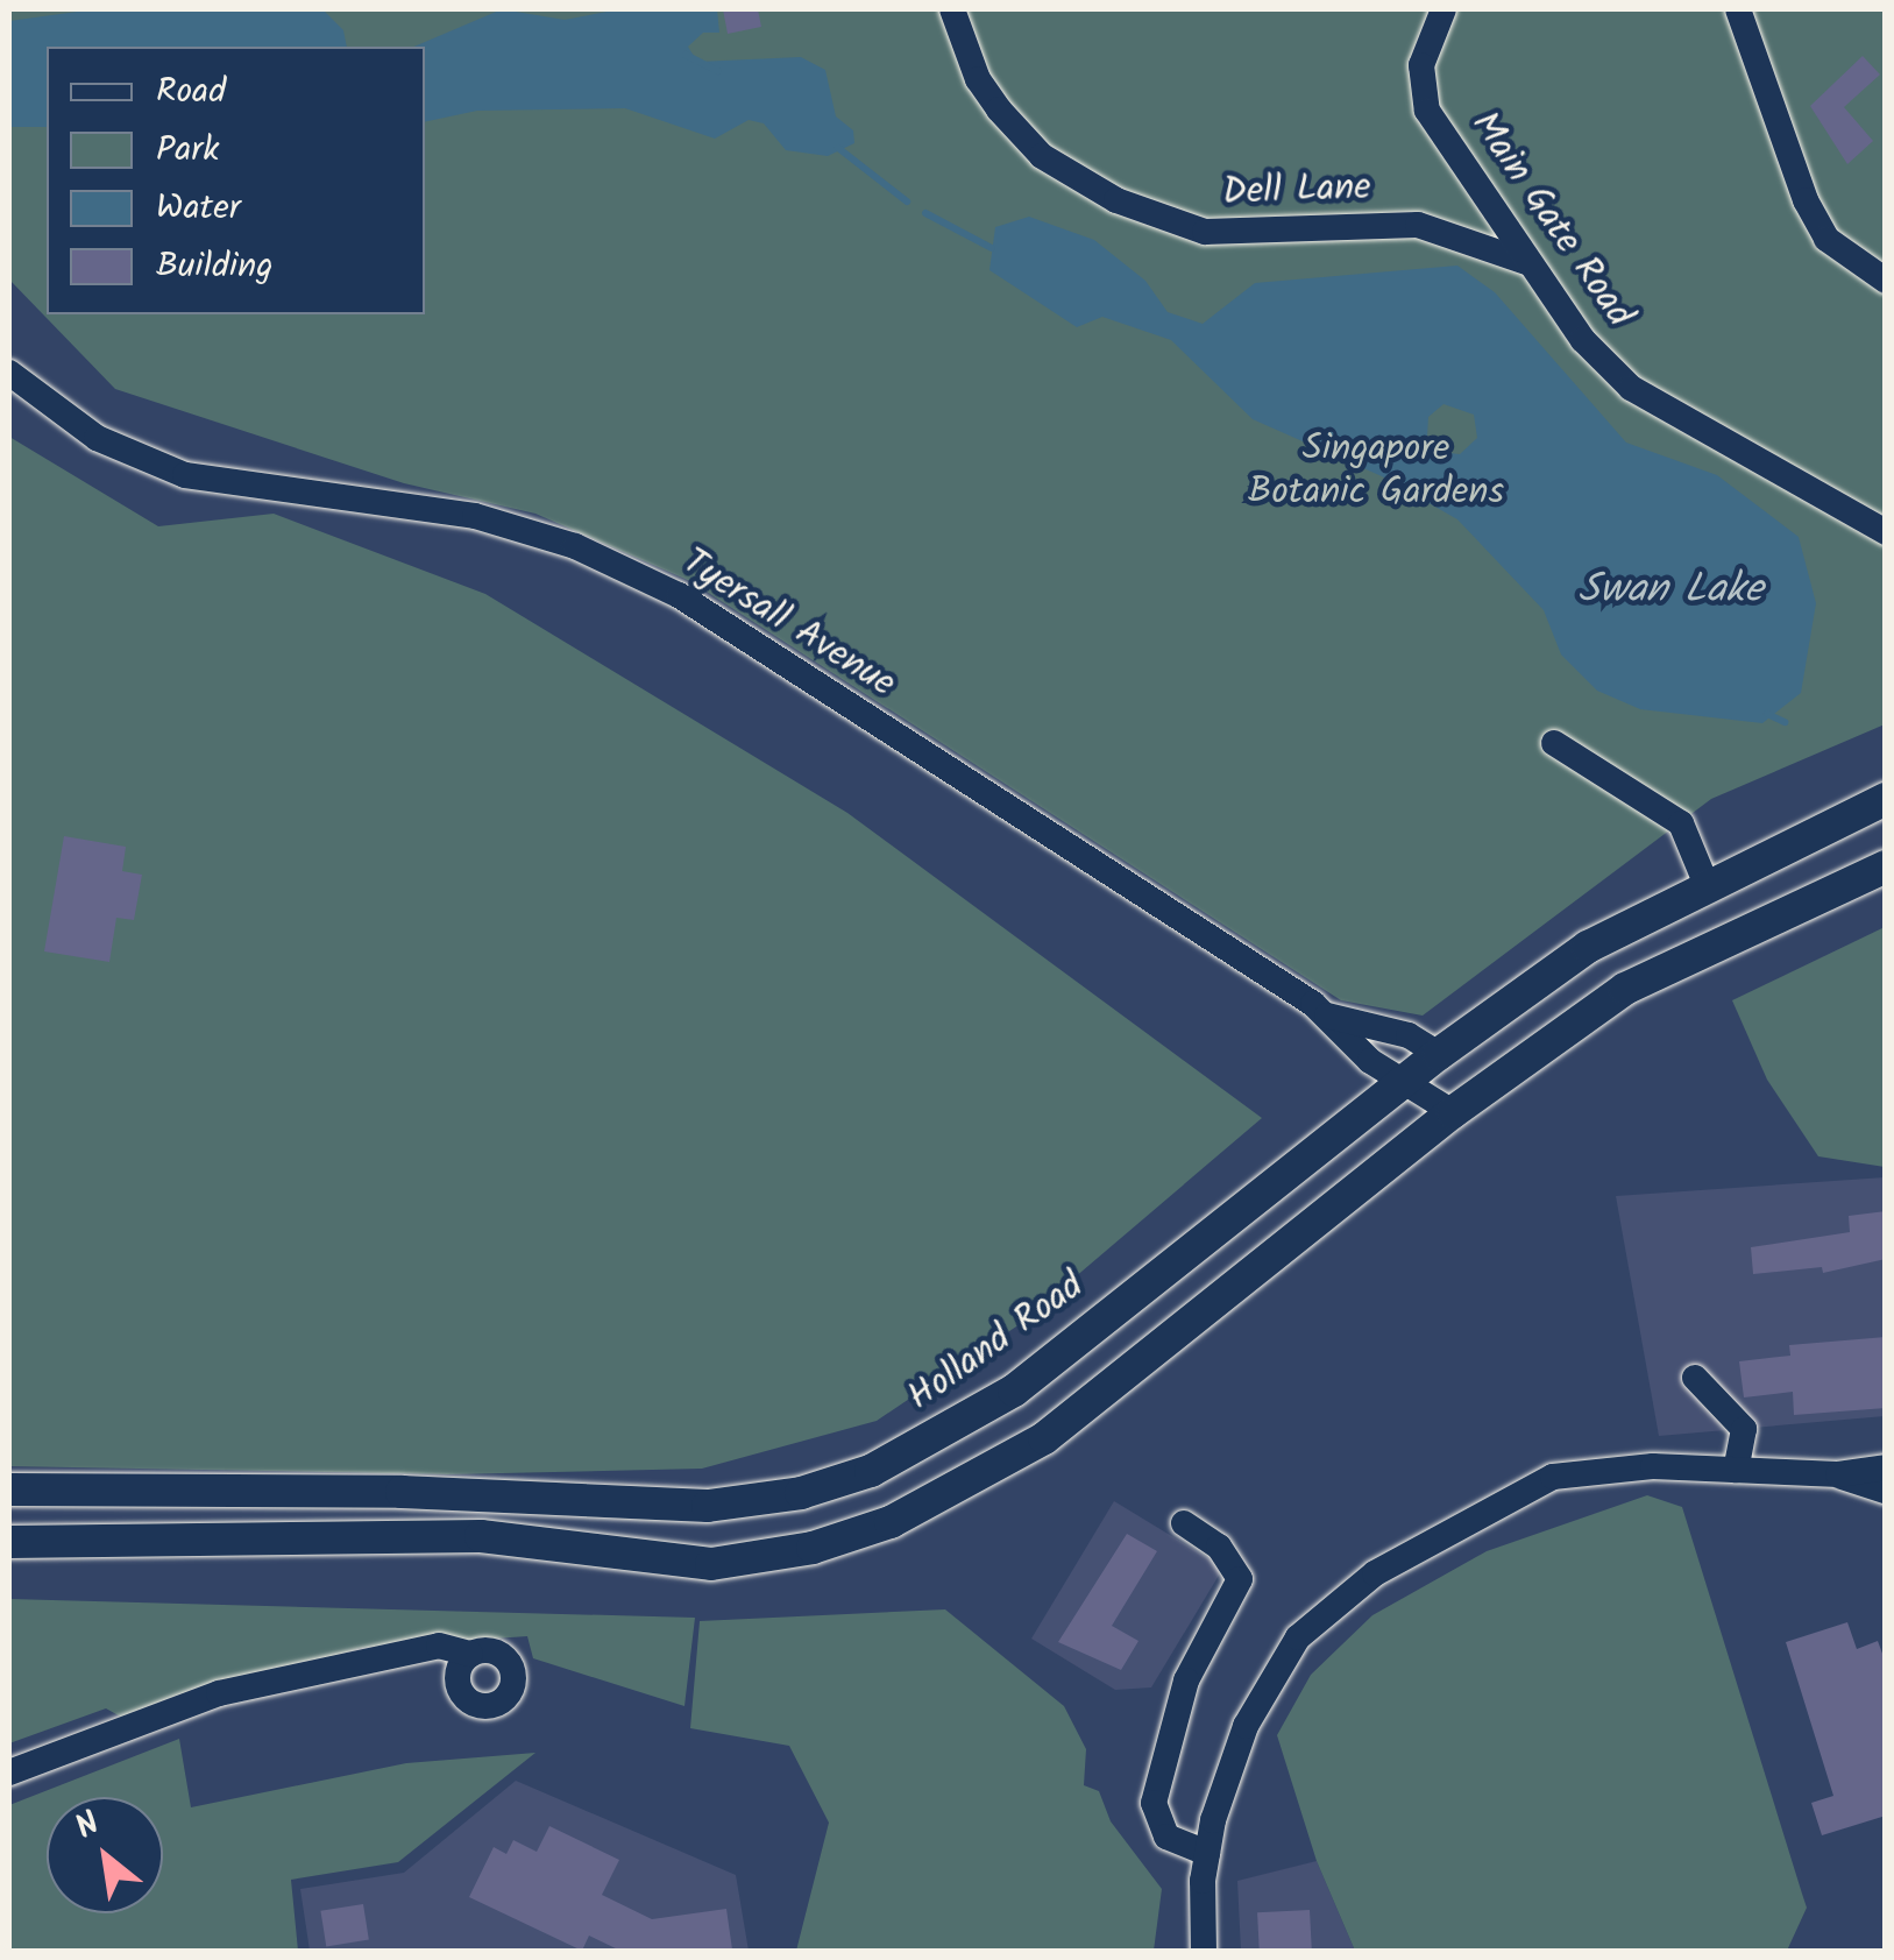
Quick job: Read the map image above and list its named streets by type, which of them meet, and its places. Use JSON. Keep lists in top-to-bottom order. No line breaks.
{"streets":{"main road":["Holland Road"],"street":["Dell Lane","Main Gate Road","Tyersall Avenue"]},"crossings":[["Dell Lane","Main Gate Road"],["Tyersall Avenue","Holland Road"]],"water":["Swan Lake"],"parks":["Singapore Botanic Gardens"],"legend":["Road","Park","Water","Building"],"north":"top left"}
